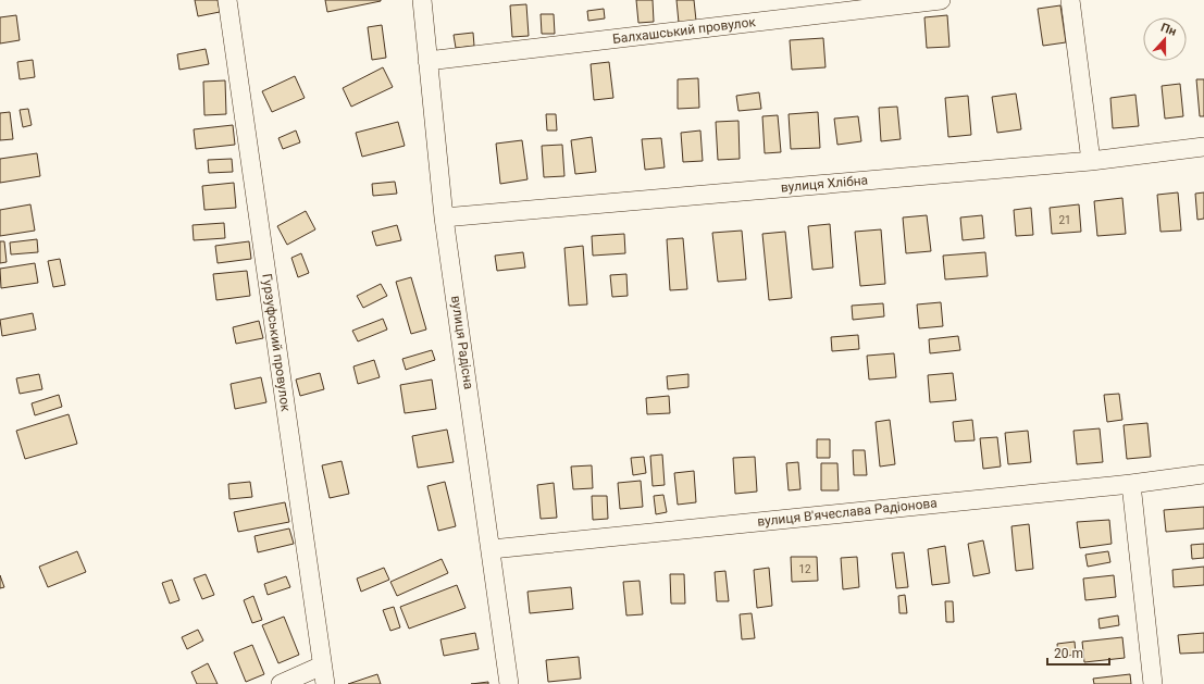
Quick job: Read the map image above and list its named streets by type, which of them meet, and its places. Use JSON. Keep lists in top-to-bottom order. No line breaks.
{"streets":{"street":["Балхашський провулок","вулиця Хлібна","Гурзуфський провулок","вулиця Радісна","вулиця В'ячеслава Радіонова"]},"crossings":[["Балхашський провулок","вулиця Радісна"],["вулиця Хлібна","вулиця Радісна"],["вулиця Радісна","вулиця В'ячеслава Радіонова"]],"house_numbers":["21","12"],"scale_bar":"20 m","north":"top"}
